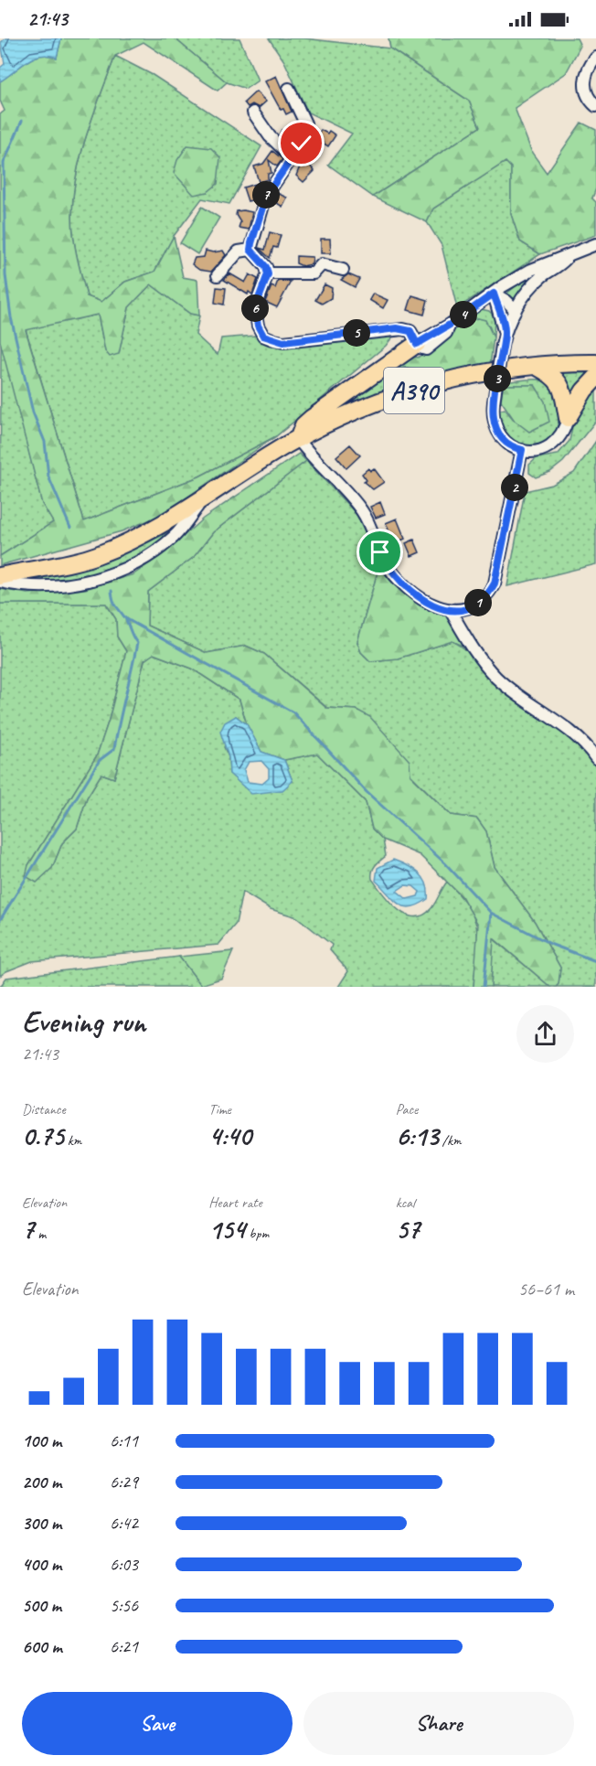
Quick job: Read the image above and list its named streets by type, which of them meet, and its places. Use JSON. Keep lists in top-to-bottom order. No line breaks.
{"streets":{"highway":["A390"]},"page":{"status":"21:43","pins":["7","6","4","5","3","2","1"],"heading":["Evening run","21:43"],"stats":[["Distance","0.75 km"],["Time","4:40"],["Pace","6:13 /km"],["Elevation","7 m"],["Heart rate","154 bpm"],["kcal","57"]],"chart":["Elevation","56–61 m"],"list":[{"name":"100 m","note":"6:11"},{"name":"200 m","note":"6:29"},{"name":"300 m","note":"6:42"},{"name":"400 m","note":"6:03"},{"name":"500 m","note":"5:56"},{"name":"600 m","note":"6:21"}],"buttons":["Save","Share"]}}
